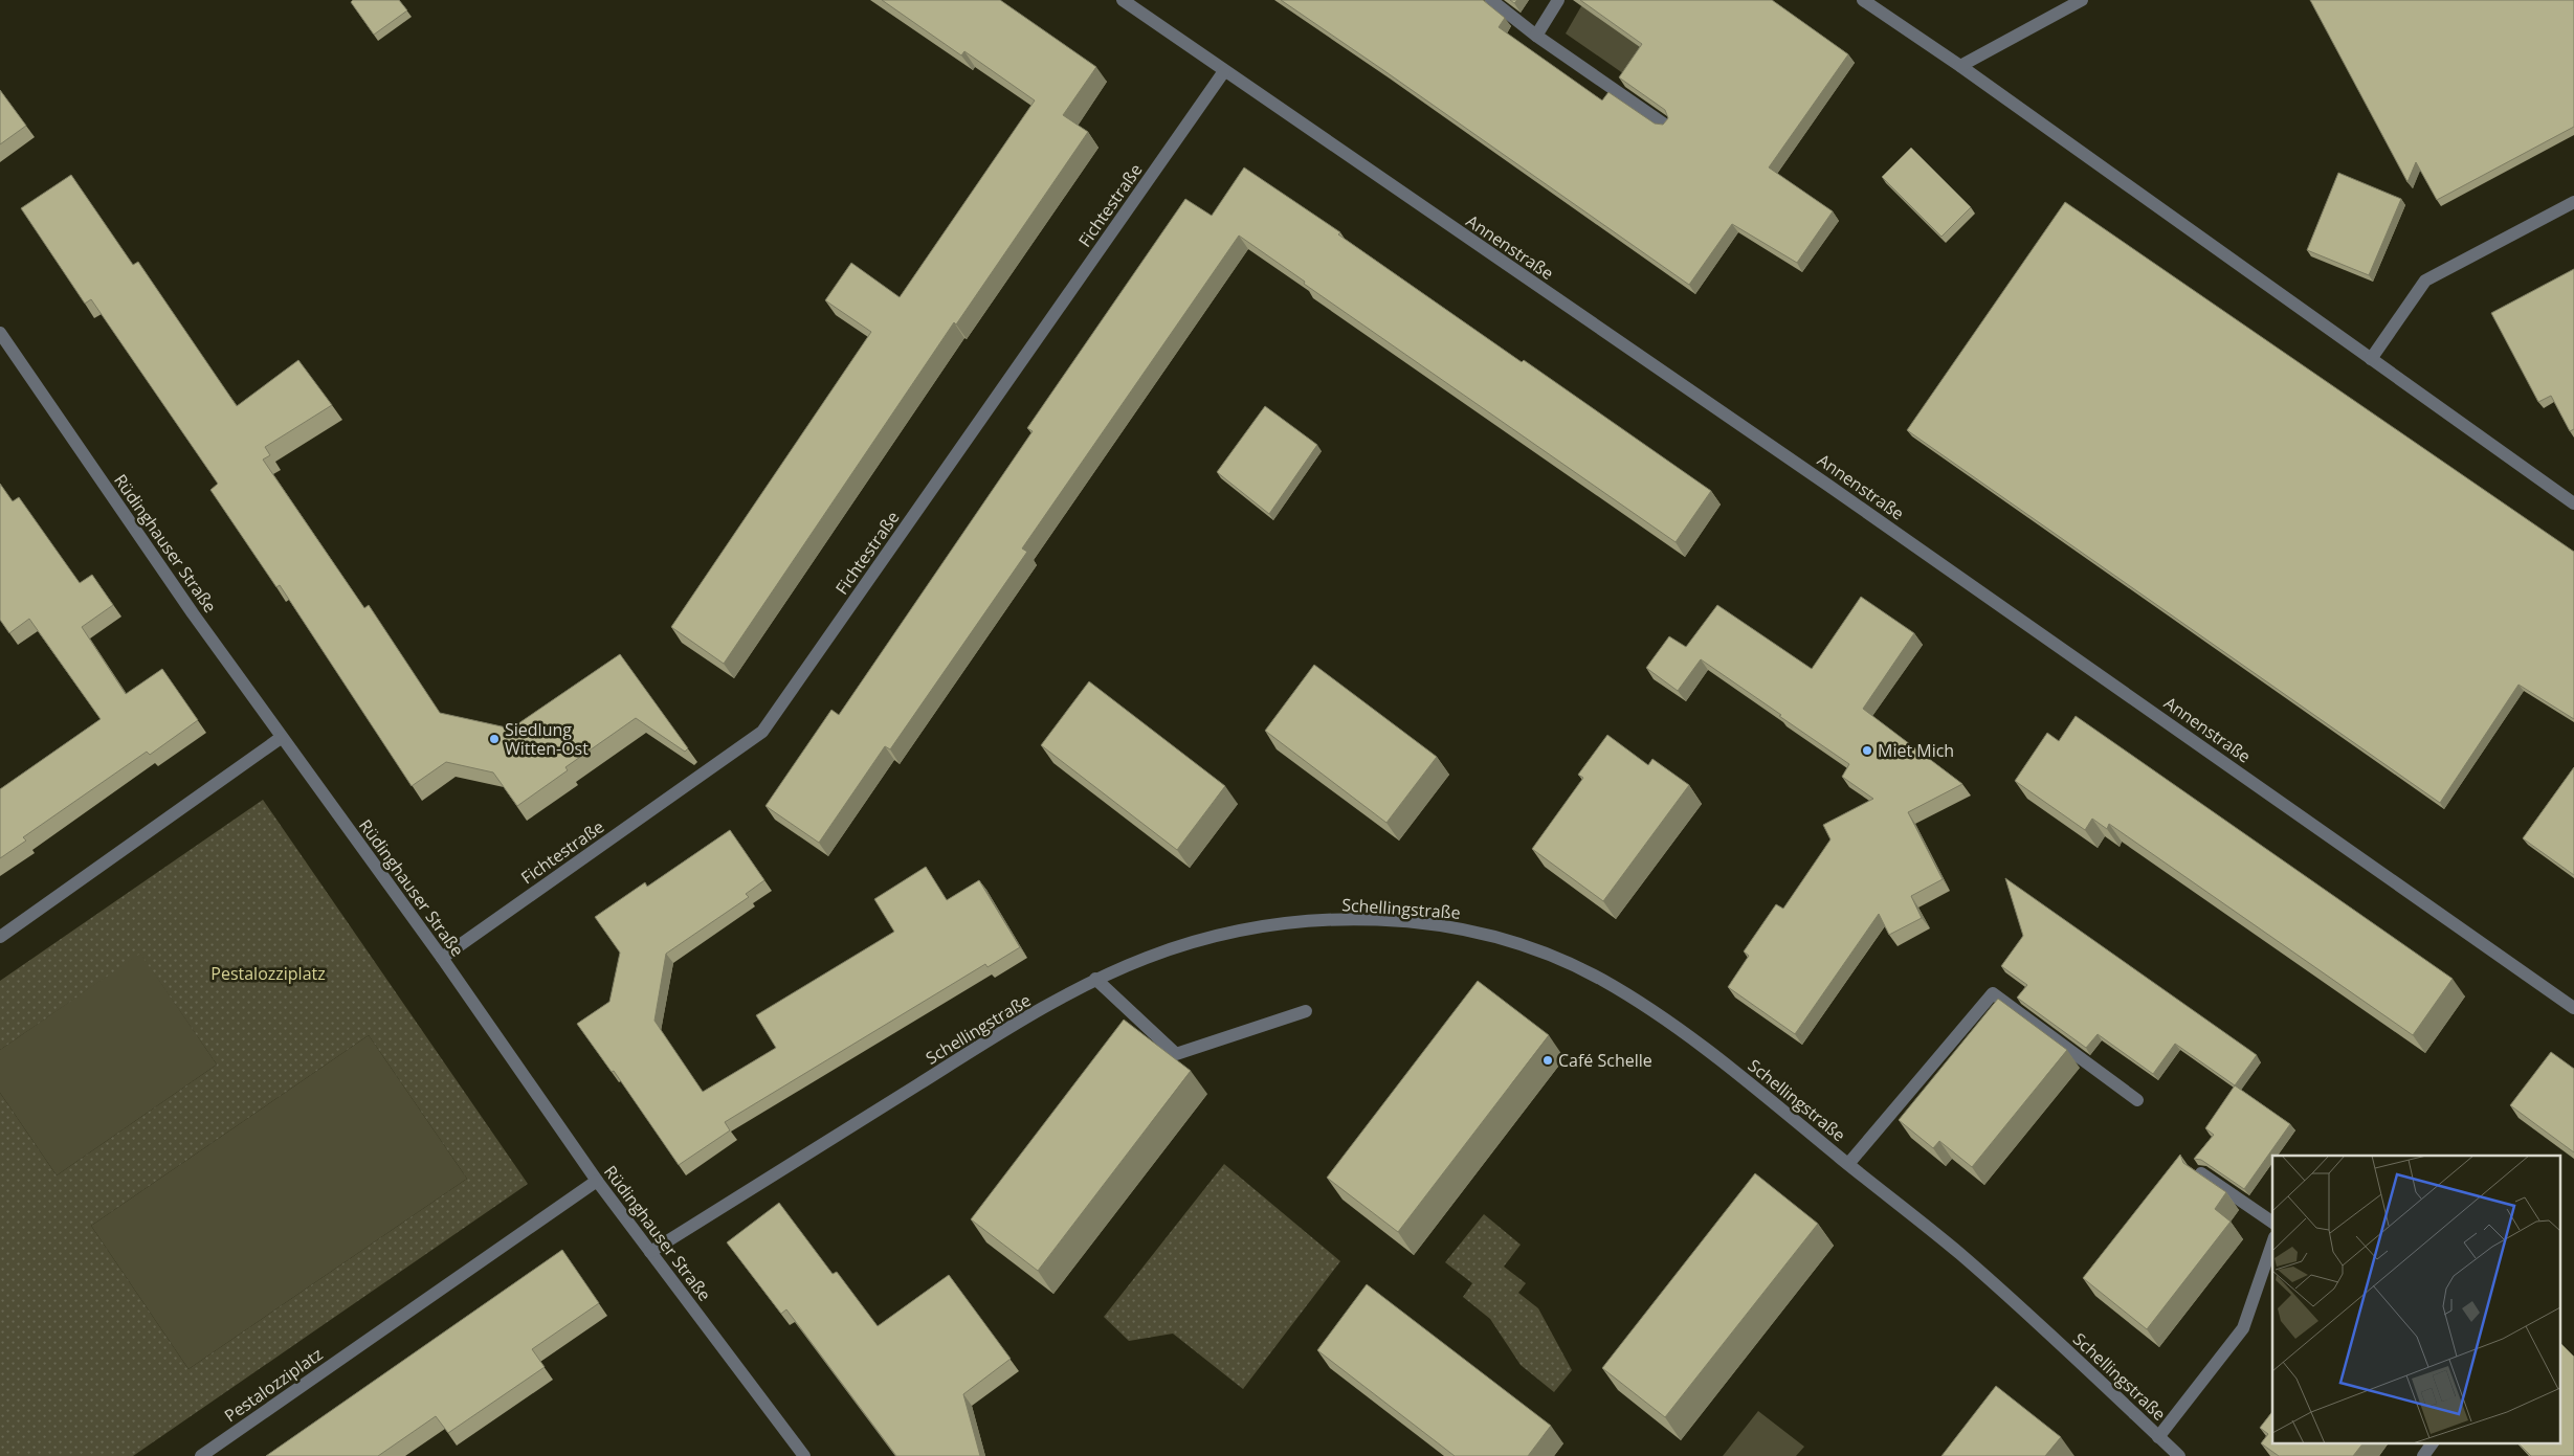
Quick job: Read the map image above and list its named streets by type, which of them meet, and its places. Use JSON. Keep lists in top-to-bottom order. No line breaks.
{"streets":{"street":["Fichtestraße","Annenstraße","Rüdinghauser Straße","Schellingstraße","Pestalozziplatz"]},"crossings":[["Fichtestraße","Annenstraße"],["Fichtestraße","Rüdinghauser Straße"],["Rüdinghauser Straße","Schellingstraße"],["Rüdinghauser Straße","Pestalozziplatz"]],"parks":["Pestalozziplatz"],"places":["Siedlung Witten-Ost","Miet Mich","Café Schelle"]}
